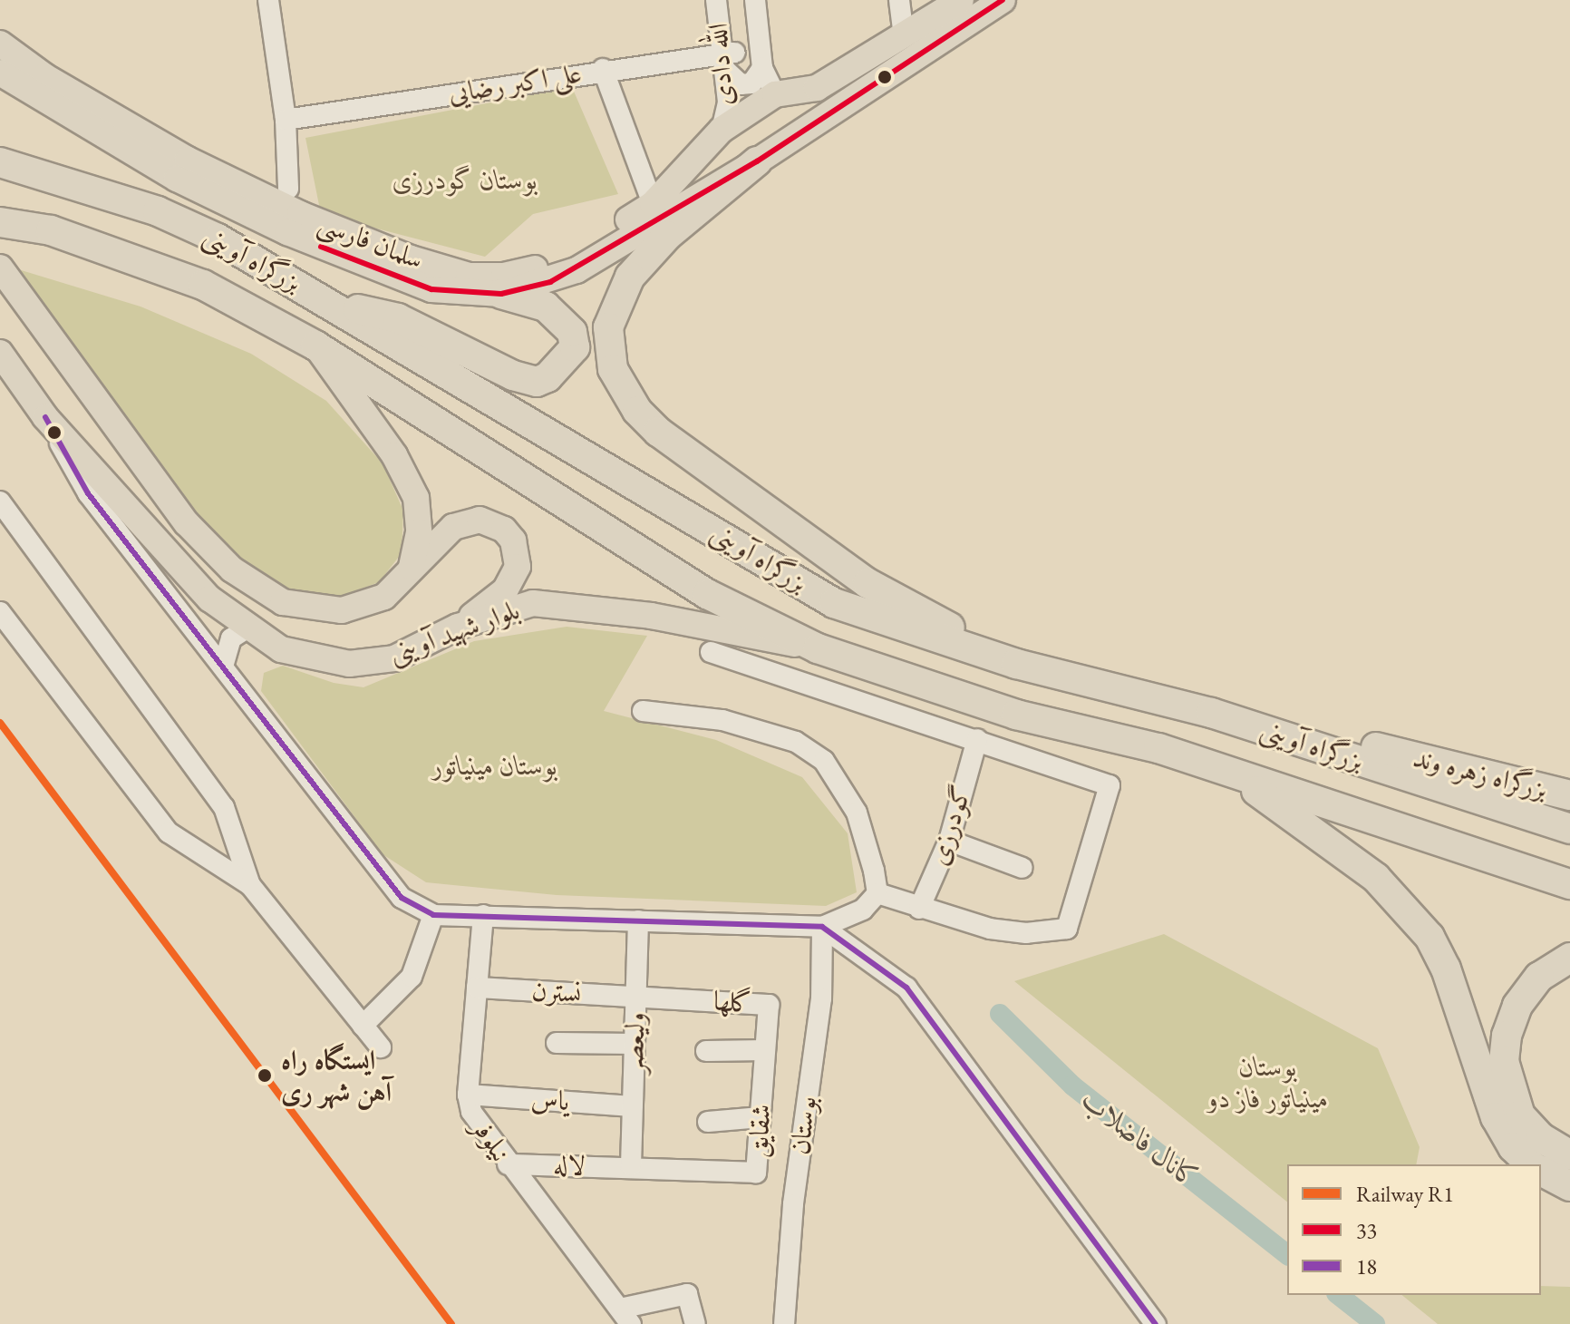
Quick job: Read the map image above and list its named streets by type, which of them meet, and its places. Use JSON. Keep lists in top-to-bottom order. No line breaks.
{"streets":{"highway":["بزرگراه آوینی","بزرگراه زهره وند"],"main road":["سلمان فارسی","بلوار شهید آوینی"],"street":["الله دادی","علی اکبر رضایی","گودرزی","نسترن","گلها","ولیعصر","یاس","بوستان","شقایق","نیلوفر","لاله"]},"crossings":[["الله دادی","سلمان فارسی"],["علی اکبر رضایی","سلمان فارسی"],["بزرگراه آوینی","بلوار شهید آوینی"],["بزرگراه آوینی","بزرگراه زهره وند"],["نسترن","گلها"],["نسترن","ولیعصر"],["نسترن","نیلوفر"],["گلها","ولیعصر"],["گلها","شقایق"],["ولیعصر","یاس"],["ولیعصر","شقایق"],["ولیعصر","لاله"],["یاس","نیلوفر"],["شقایق","لاله"],["نیلوفر","لاله"]],"water":["کانال فاضلاب"],"parks":["بوستان گودرزی","بوستان مینیاتور","بوستان مینیاتور فاز دو"],"places":["ایستگاه راه آهن شهر ری"],"lines":["transit line 33","transit line 18","rail line R1"],"legend":["Railway R1","33","18"]}
